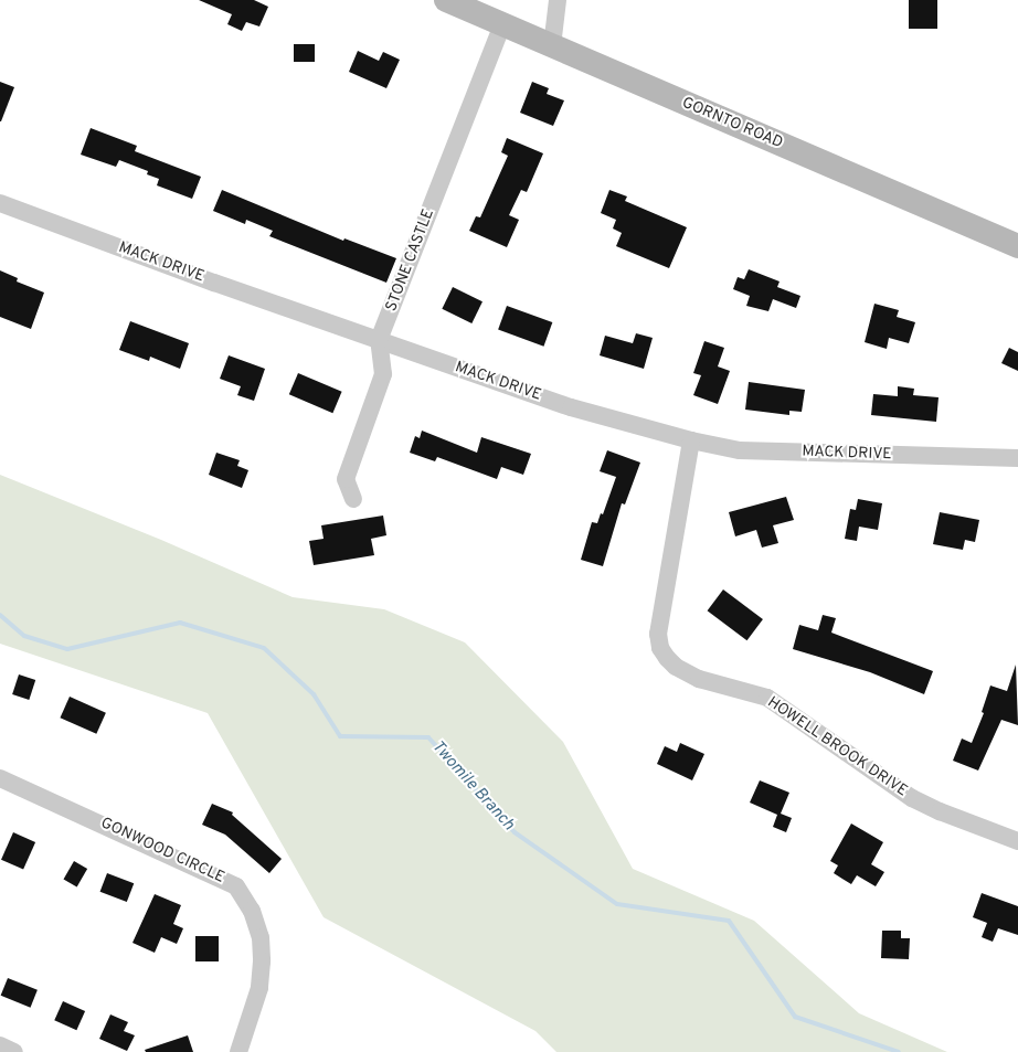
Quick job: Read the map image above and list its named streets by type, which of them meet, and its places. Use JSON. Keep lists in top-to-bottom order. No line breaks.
{"streets":{"main road":["GORNTO ROAD"],"street":["STONE CASTLE","MACK DRIVE","HOWELL BROOK DRIVE","GONWOOD CIRCLE"]},"crossings":[["GORNTO ROAD","STONE CASTLE"],["STONE CASTLE","MACK DRIVE"],["MACK DRIVE","HOWELL BROOK DRIVE"]],"water":["Twomile Branch"]}
